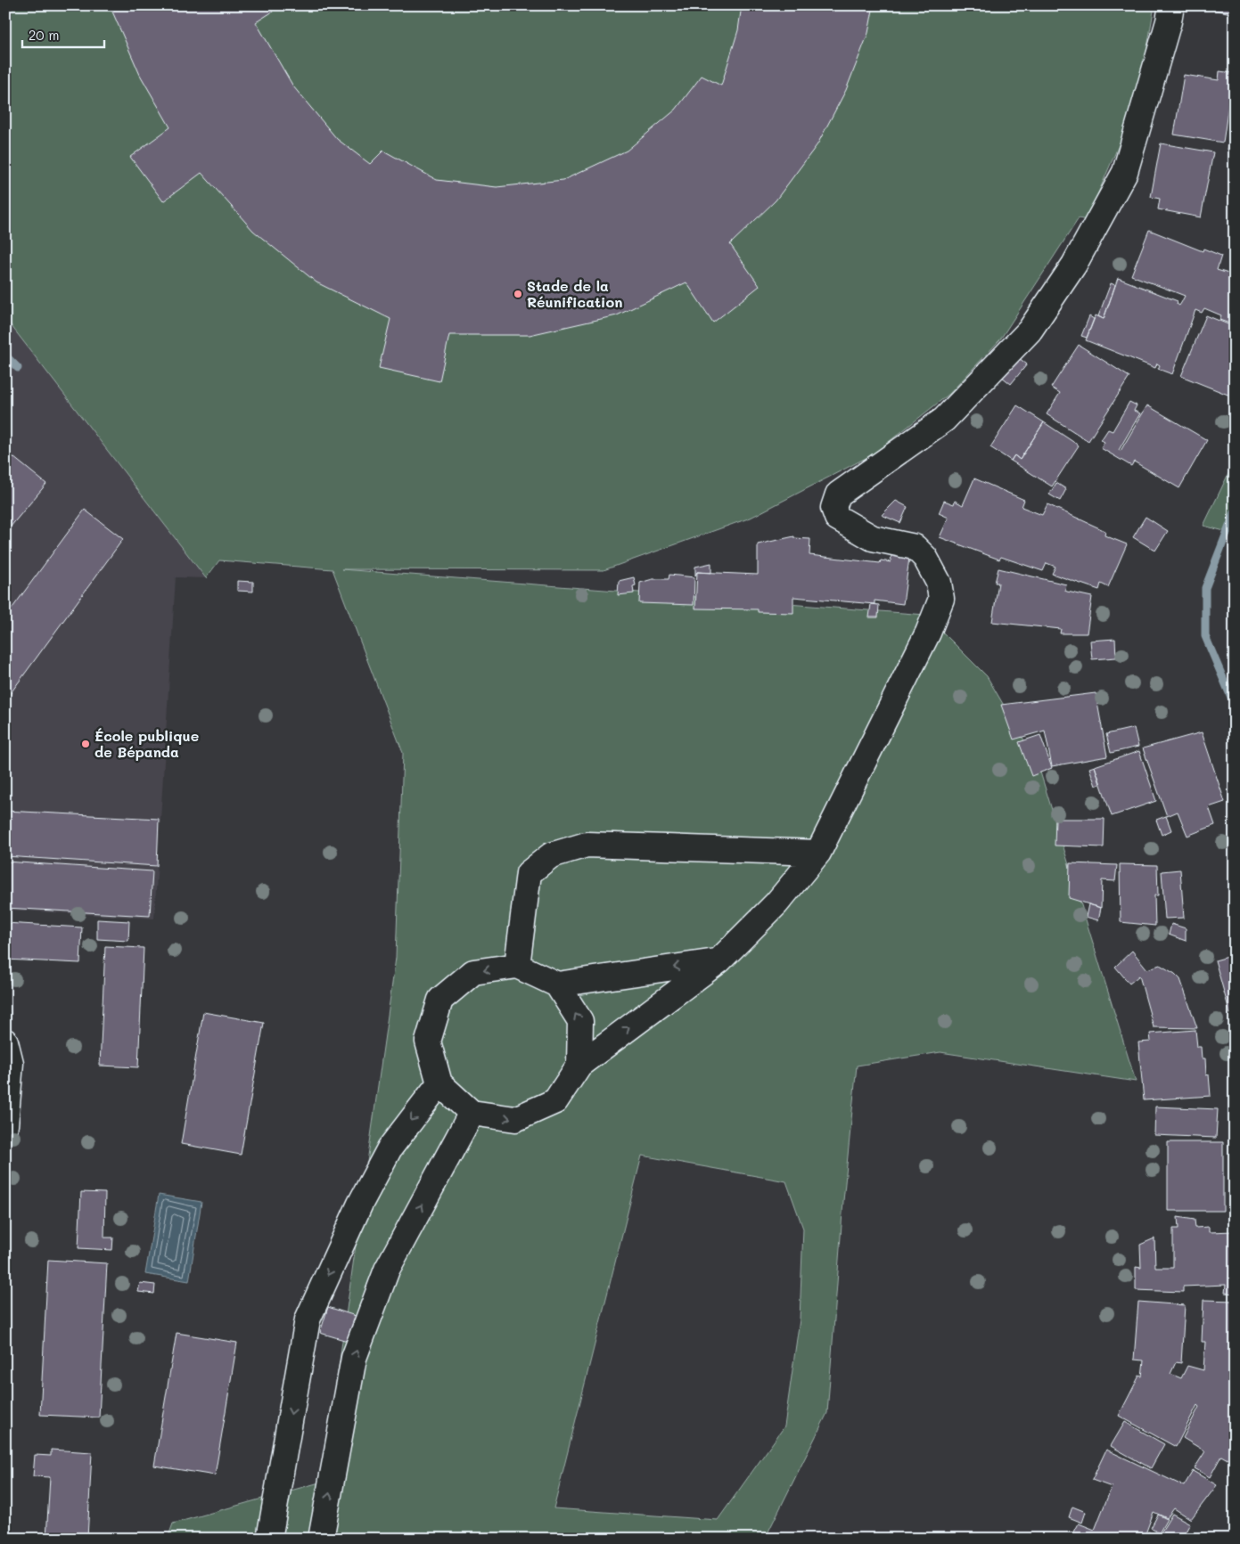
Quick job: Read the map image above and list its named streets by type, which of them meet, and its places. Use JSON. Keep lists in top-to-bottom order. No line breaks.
{"places":["Stade de la Réunification","École publique de Bépanda"],"scale_bar":"20 m"}
